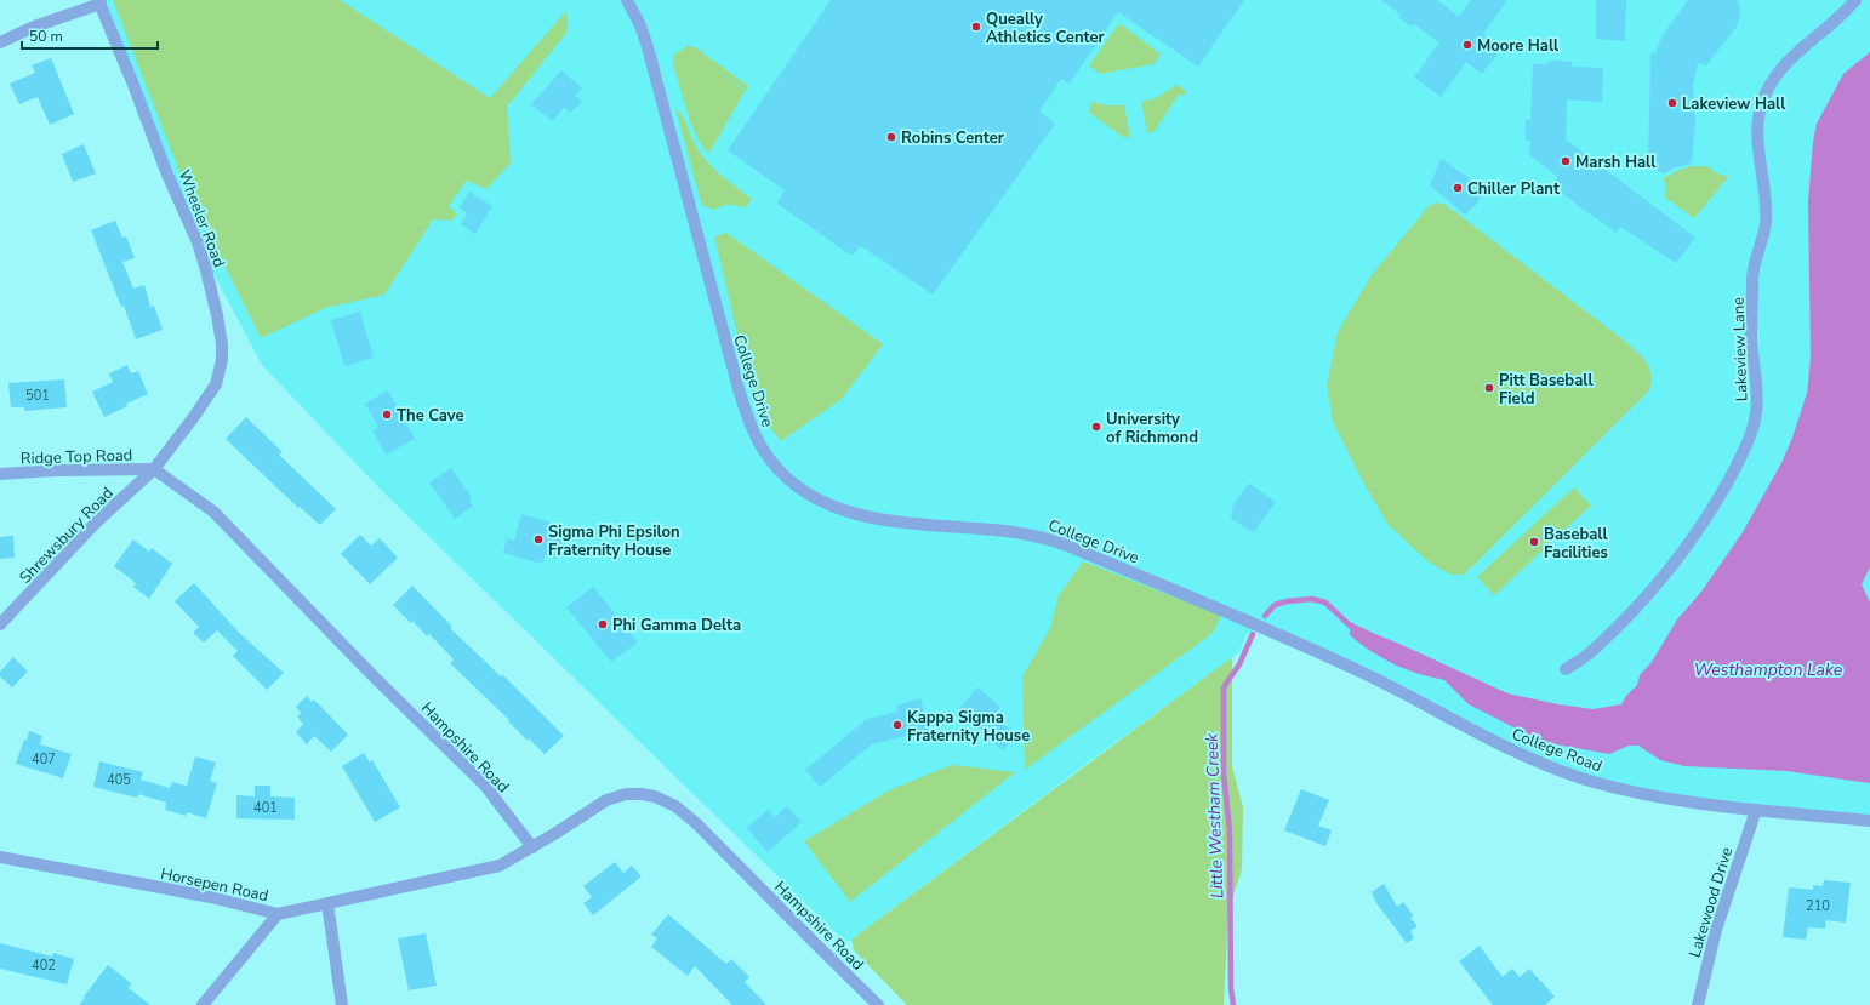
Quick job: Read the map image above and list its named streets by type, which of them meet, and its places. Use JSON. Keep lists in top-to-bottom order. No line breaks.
{"streets":{"street":["Wheeler Road","Lakeview Lane","College Drive","Ridge Top Road","Shrewsbury Road","Hampshire Road","College Road","Horsepen Road","Lakewood Drive"]},"crossings":[["Wheeler Road","Ridge Top Road"],["Wheeler Road","Shrewsbury Road"],["Wheeler Road","Hampshire Road"],["College Drive","College Road"],["Ridge Top Road","Shrewsbury Road"],["Ridge Top Road","Hampshire Road"],["Shrewsbury Road","Hampshire Road"],["Hampshire Road","Horsepen Road"],["College Road","Lakewood Drive"]],"water":["Westhampton Lake","Little Westham Creek"],"places":["Queally Athletics Center","Moore Hall","Lakeview Hall","Robins Center","Marsh Hall","Chiller Plant","Pitt Baseball Field","The Cave","University of Richmond","Sigma Phi Epsilon Fraternity House","Baseball Facilities","Phi Gamma Delta","Kappa Sigma Fraternity House"],"house_numbers":["501","407","405","401","210","402"],"scale_bar":"50 m"}
